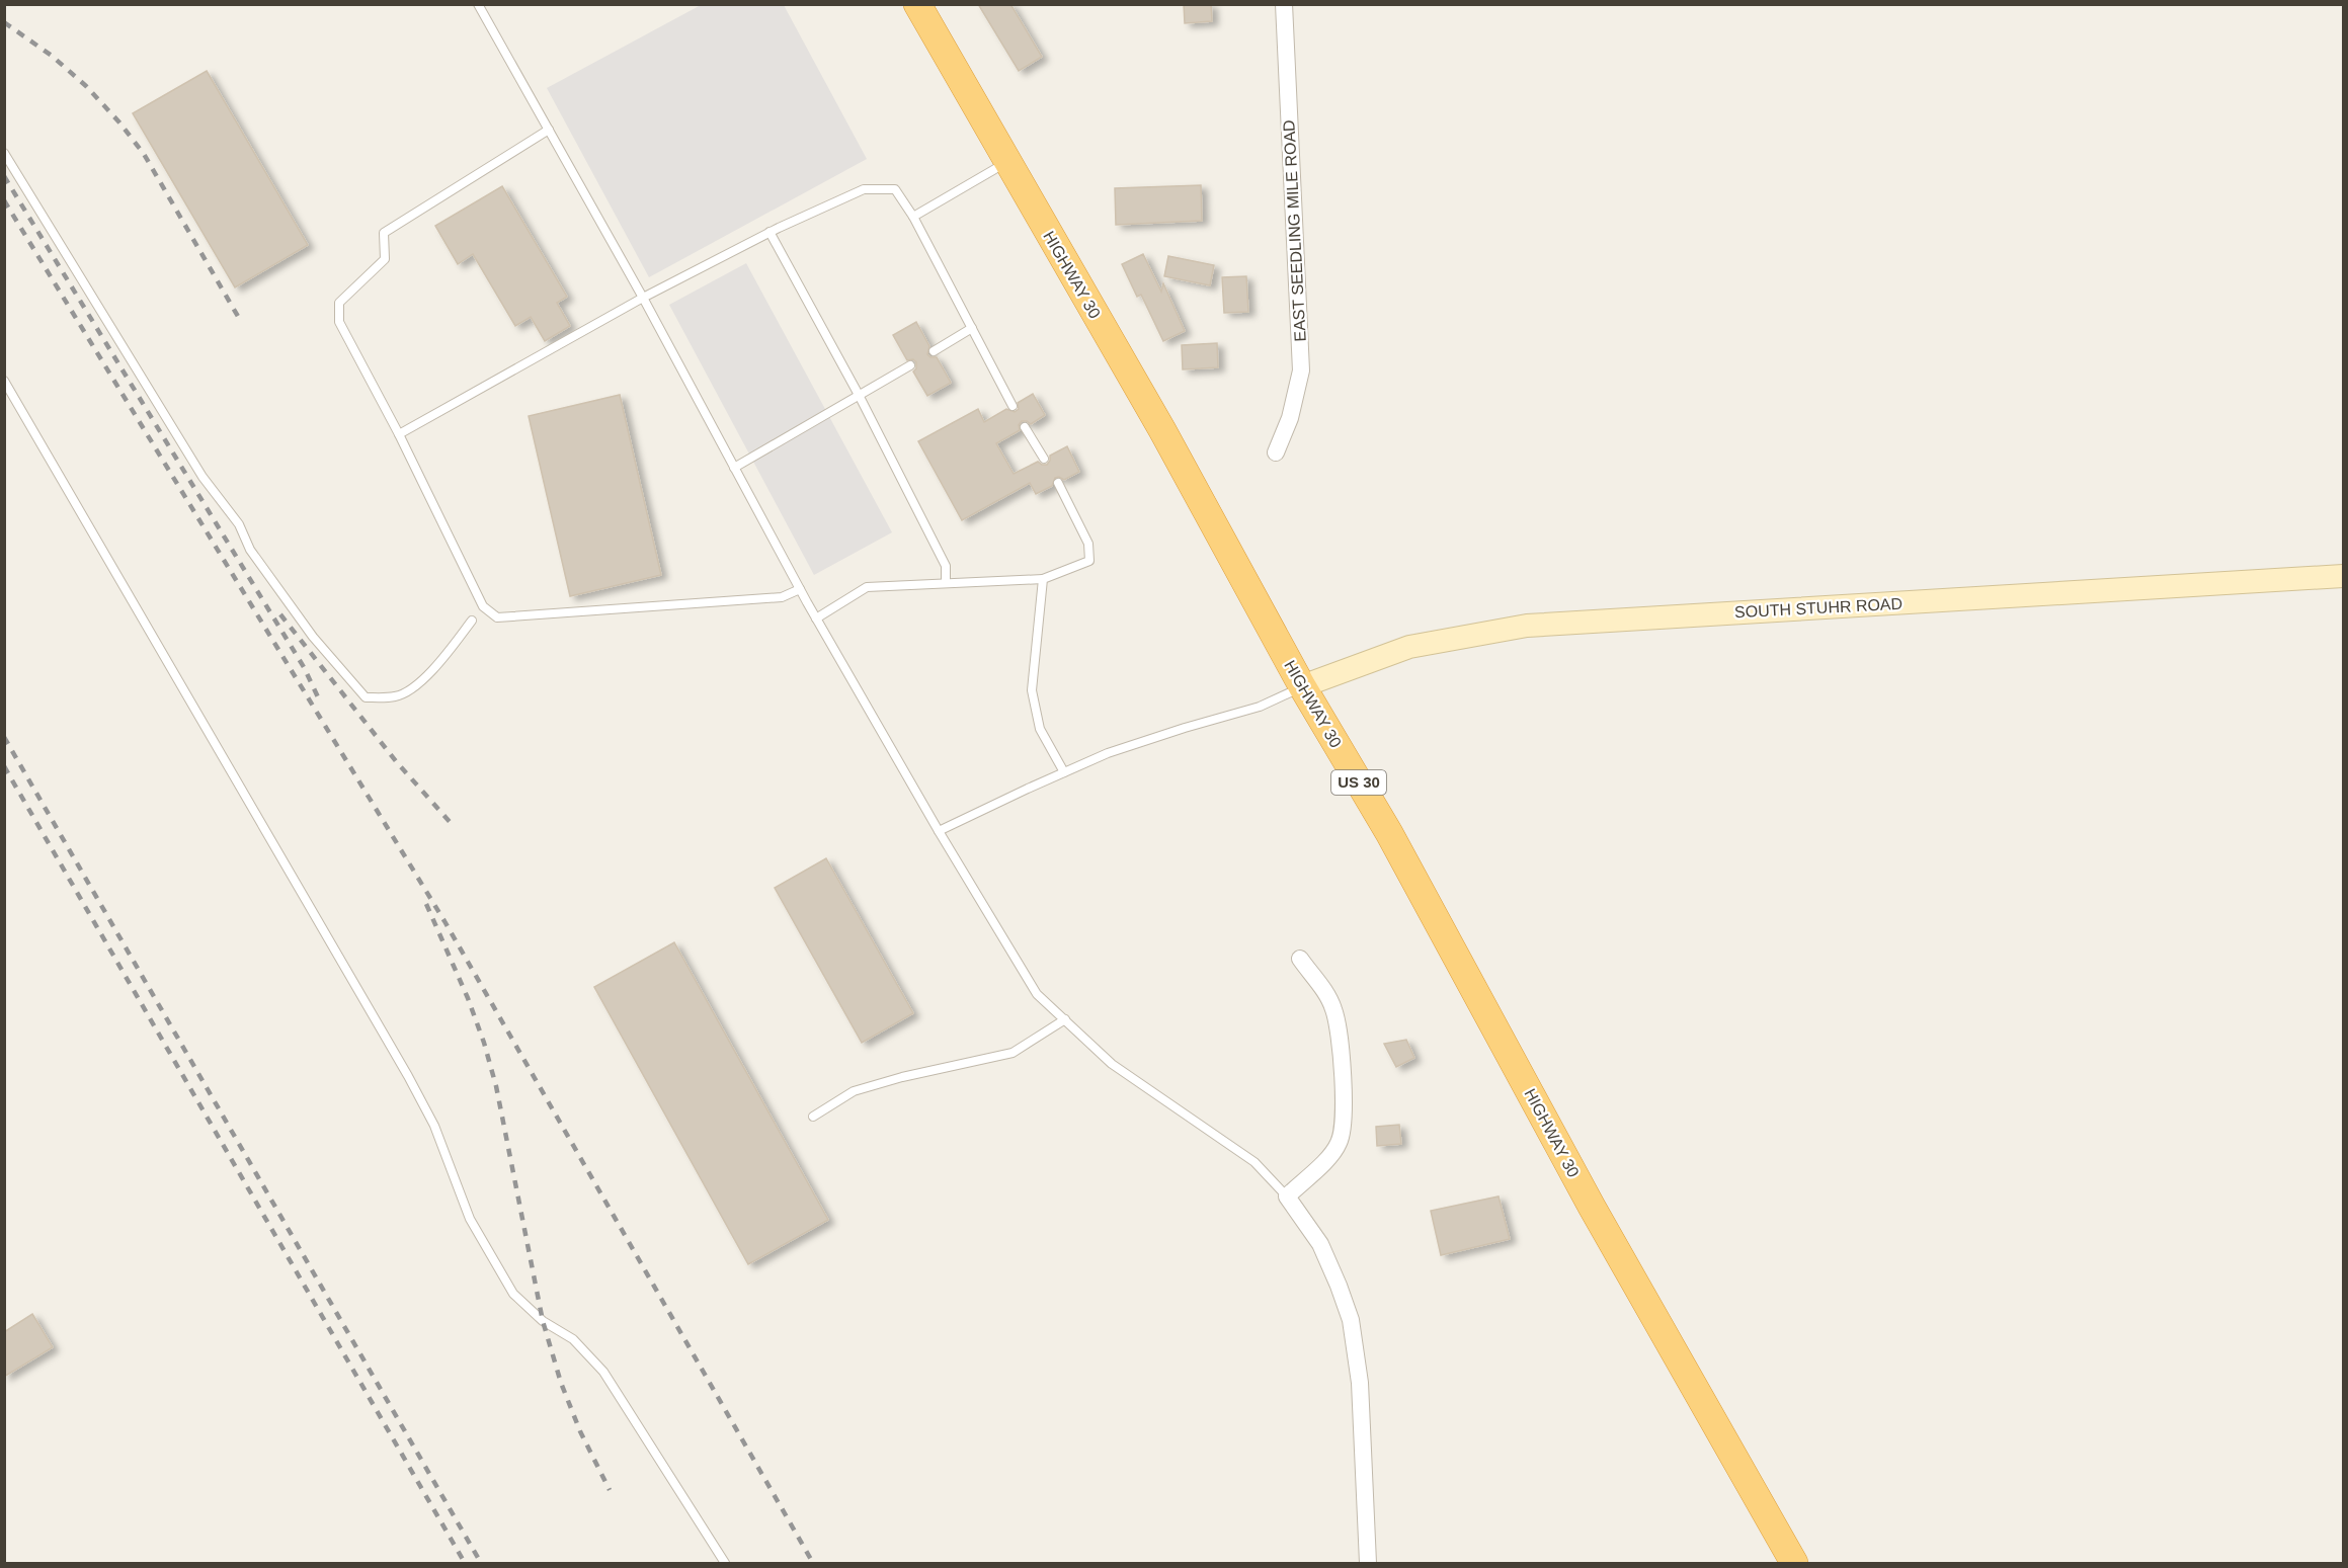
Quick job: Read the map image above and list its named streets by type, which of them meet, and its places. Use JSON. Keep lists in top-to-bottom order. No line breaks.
{"streets":{"highway":["HIGHWAY 30","US 30"],"main road":["SOUTH STUHR ROAD"],"street":["EAST SEEDLING MILE ROAD"]},"crossings":[["HIGHWAY 30","SOUTH STUHR ROAD"]]}
